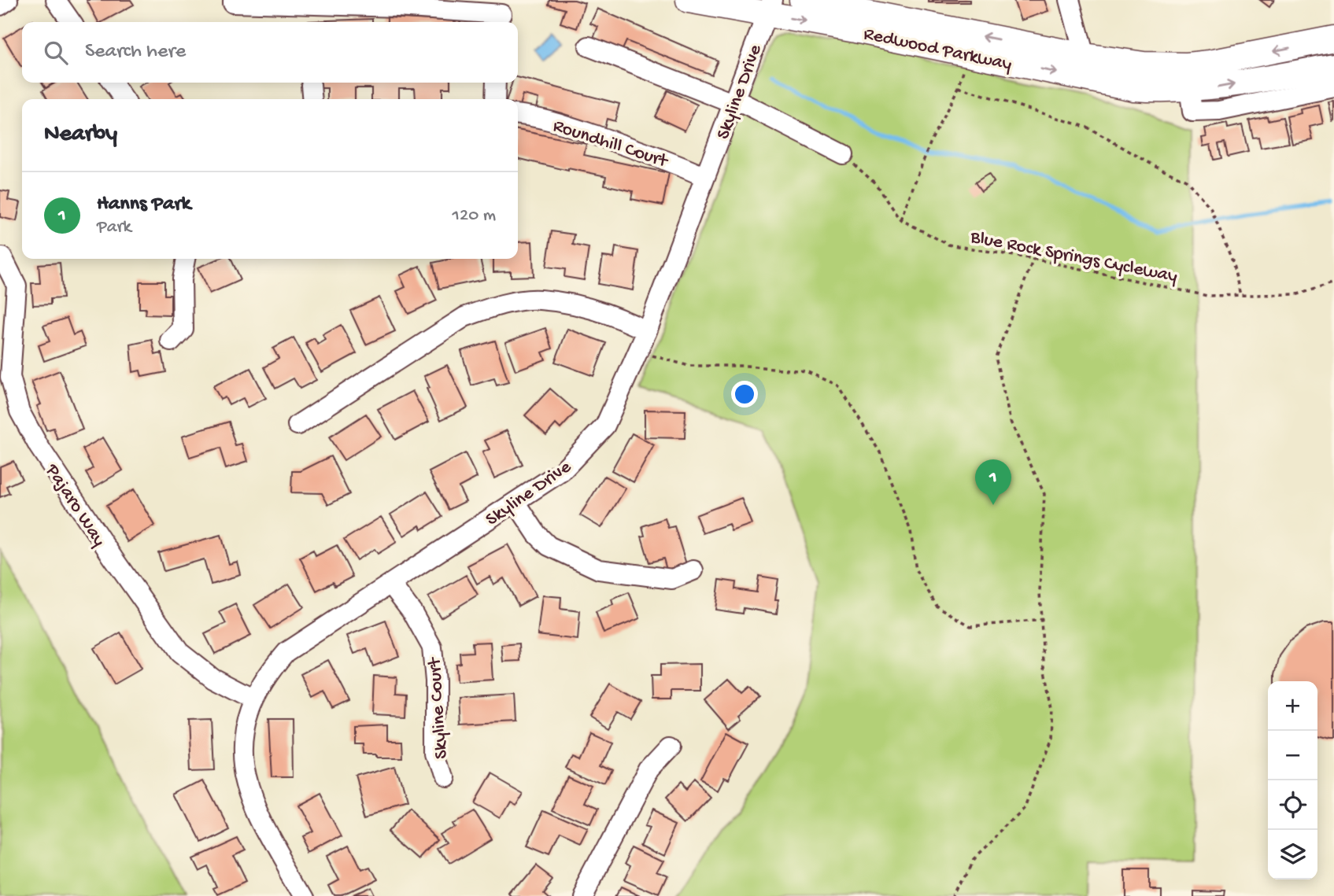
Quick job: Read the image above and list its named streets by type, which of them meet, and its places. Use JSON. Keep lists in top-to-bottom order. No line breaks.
{"streets":{"main road":["Redwood Parkway"],"street":["Skyline Drive","Roundhill Court","Pajaro Way","Skyline Court"],"path":["Blue Rock Springs Cycleway"]},"crossings":[["Redwood Parkway","Skyline Drive"],["Skyline Drive","Roundhill Court"],["Skyline Drive","Pajaro Way"],["Skyline Drive","Skyline Court"]],"page":{"search":"Search here","heading":"Nearby","list":[{"mark":"1","name":"Hanns Park","note":"Park","value":"120 m"}],"pins":"1","map_buttons":["+","−"]}}
